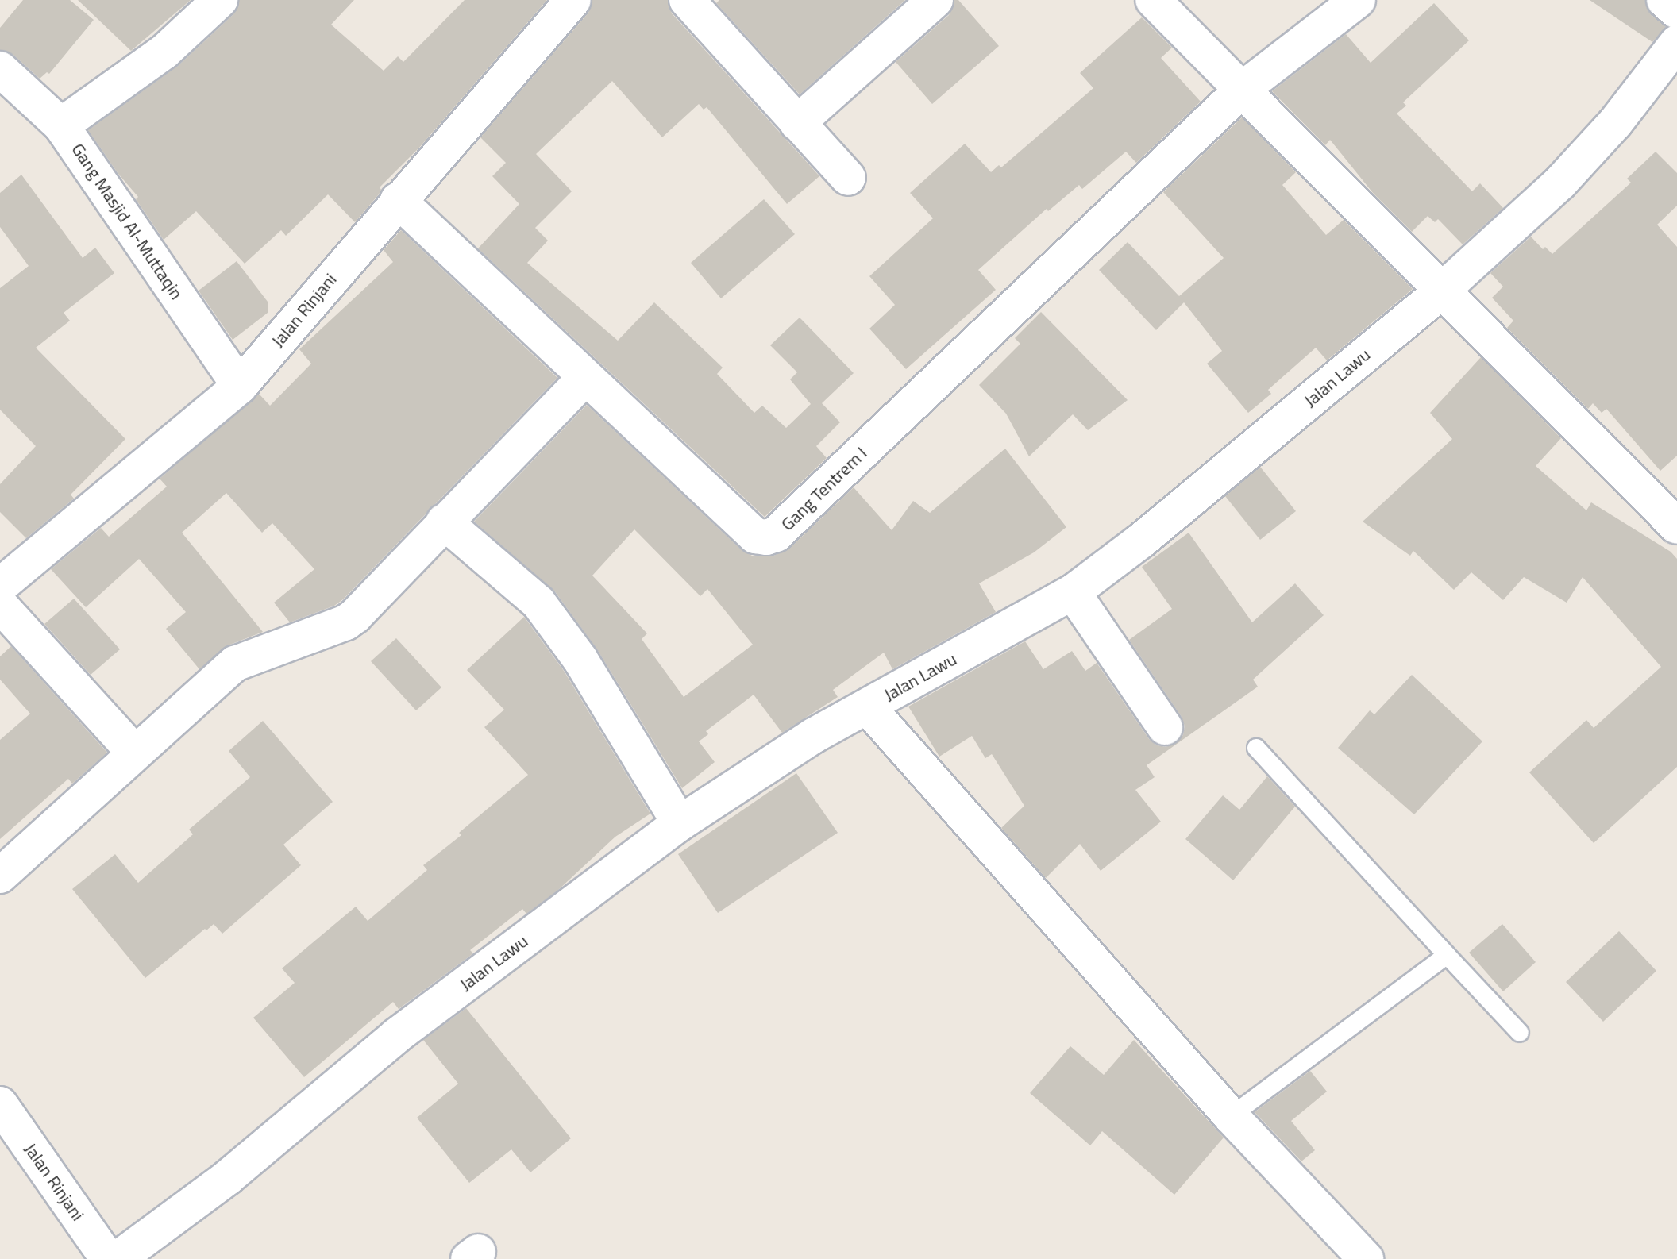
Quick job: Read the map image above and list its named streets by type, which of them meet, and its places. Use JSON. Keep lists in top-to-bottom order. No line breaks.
{"streets":{"street":["Gang Masjid Al-Muttaqin","Jalan Rinjani","Jalan Lawu","Gang Tentrem I"]},"crossings":[["Gang Masjid Al-Muttaqin","Jalan Rinjani"],["Jalan Rinjani","Gang Tentrem I"]]}
